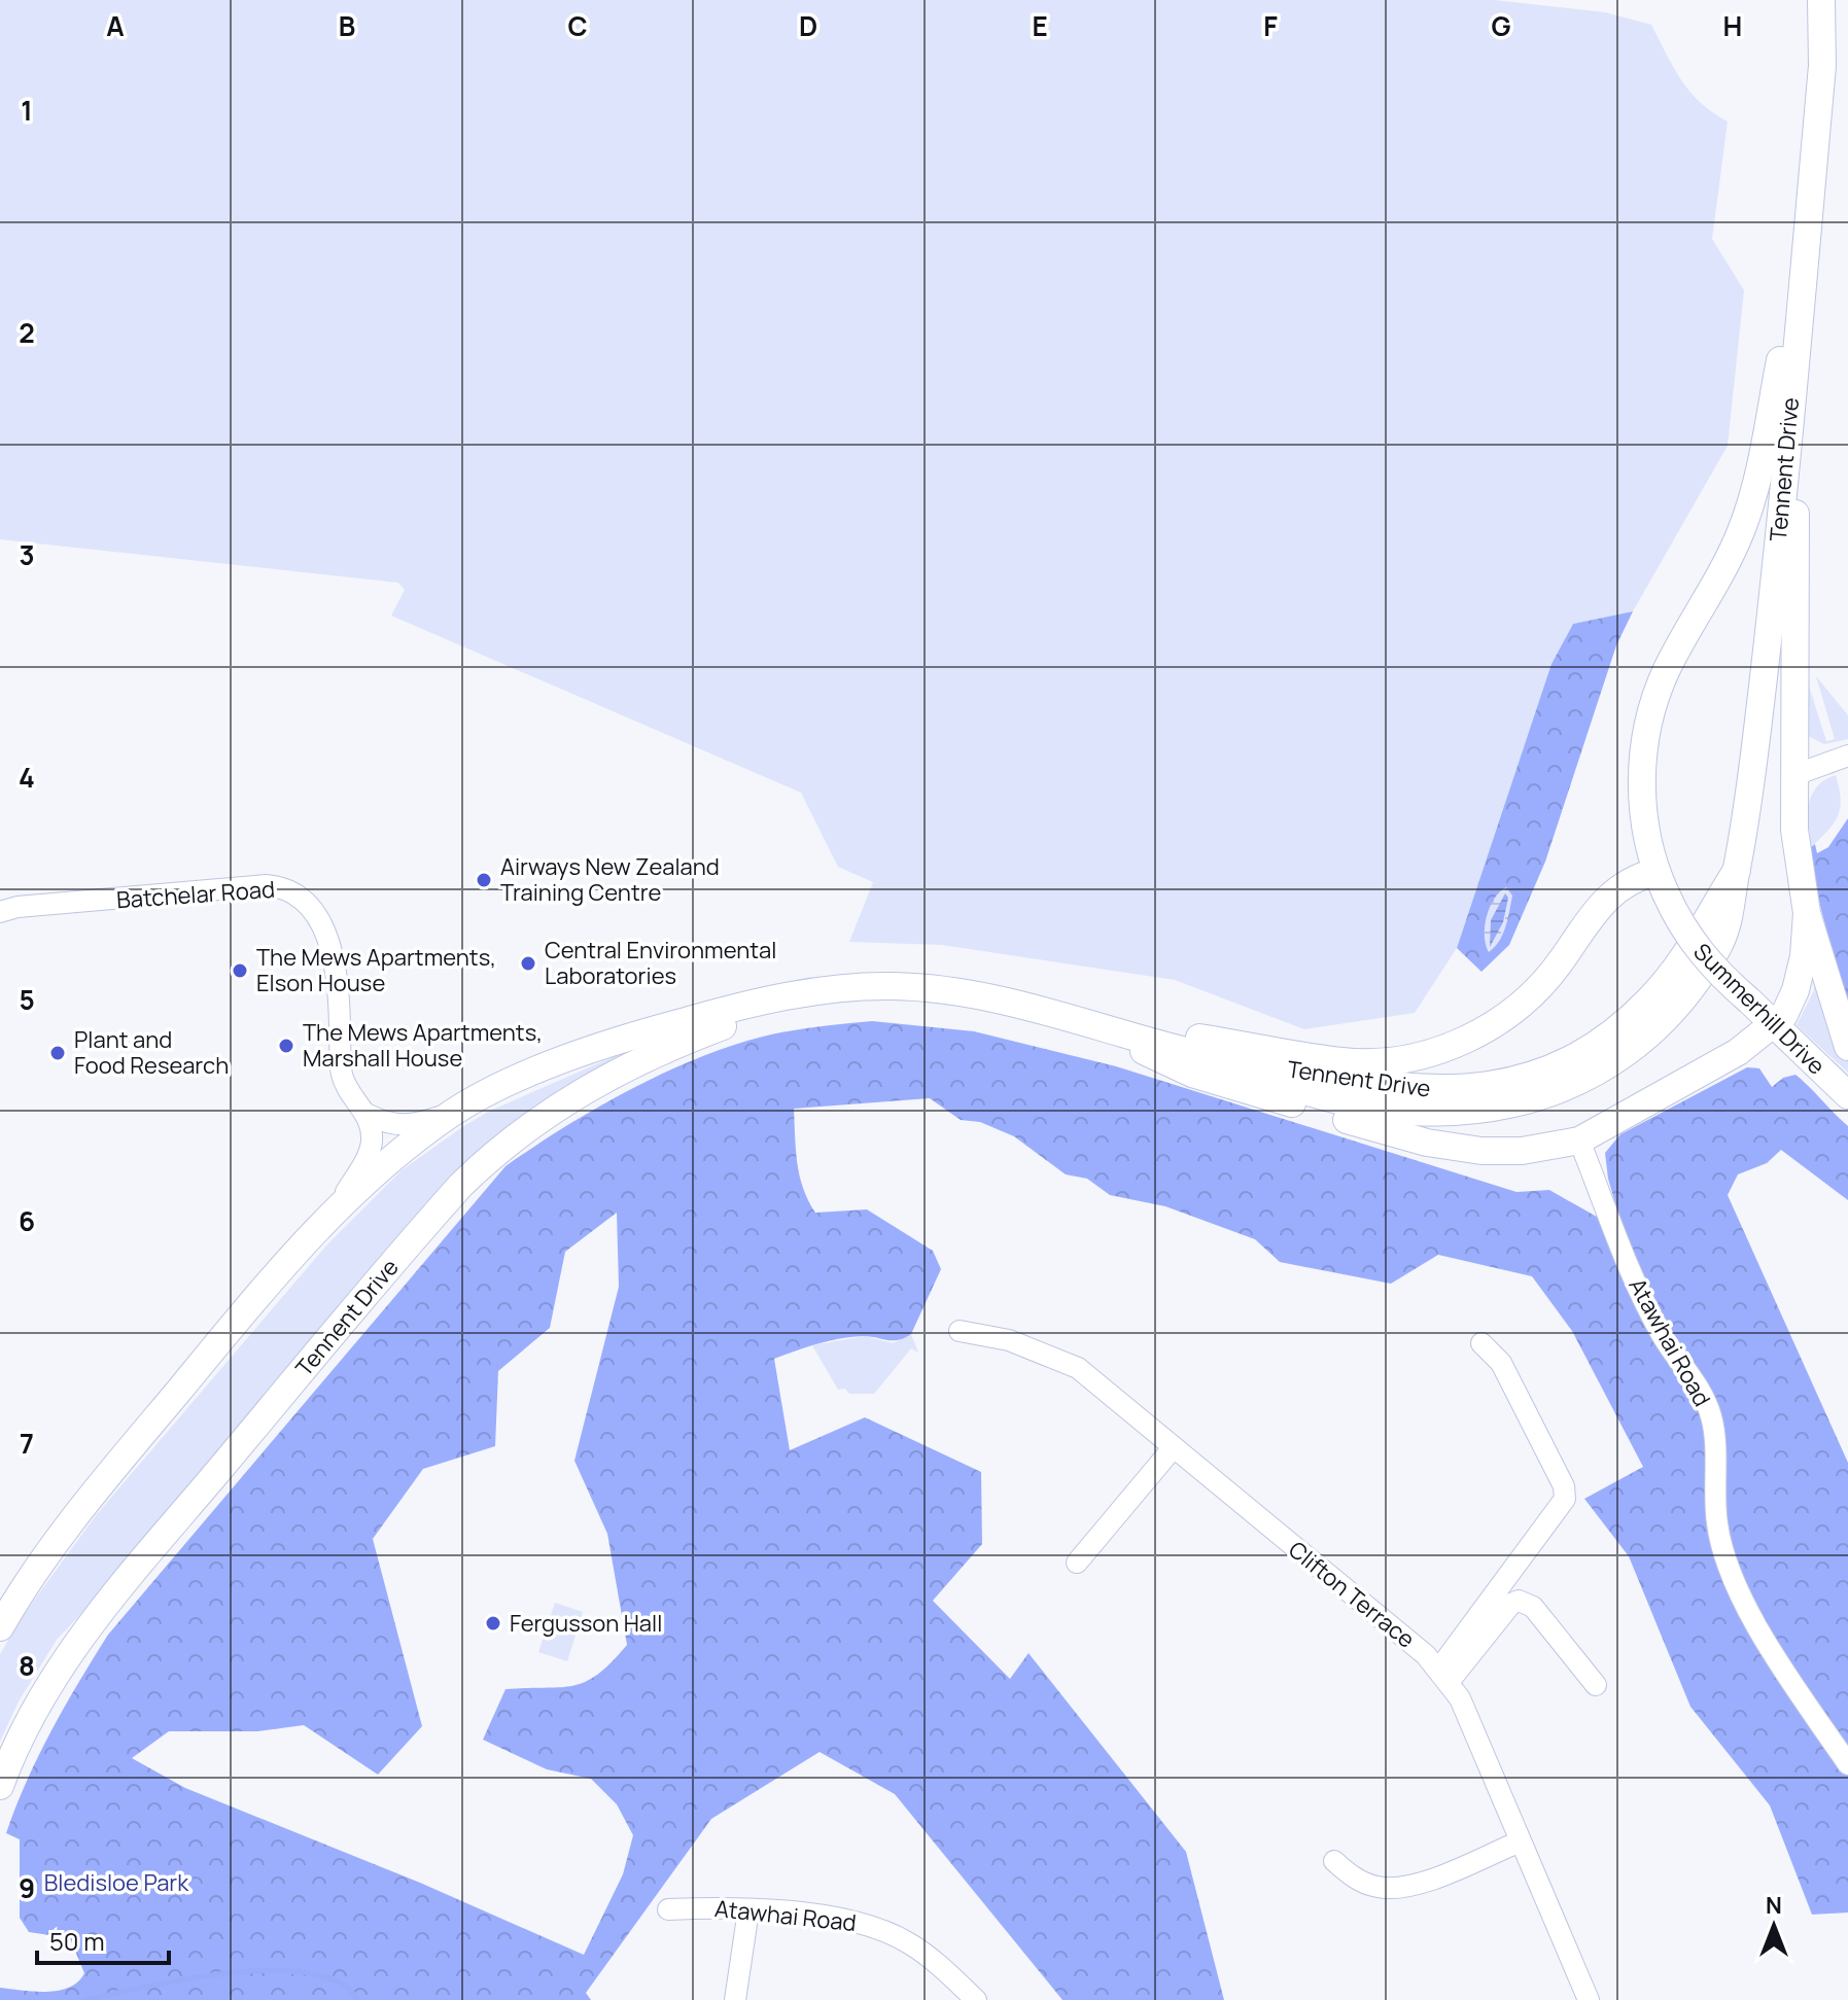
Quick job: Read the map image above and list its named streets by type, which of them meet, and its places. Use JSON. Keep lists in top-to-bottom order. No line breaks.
{"streets":{"main road":["Tennent Drive","Summerhill Drive"],"street":["Batchelar Road","Atawhai Road","Clifton Terrace"]},"crossings":[["Tennent Drive","Summerhill Drive"]],"parks":["Bledisloe Park"],"places":["Airways New Zealand Training Centre","Central Environmental Laboratories","The Mews Apartments, Elson House","The Mews Apartments, Marshall House","Plant and Food Research","Fergusson Hall"],"scale_bar":"50 m","north":"top","grid":{"columns":["A","B","C","D","E","F","G","H"],"rows":["1","2","3","4","5","6","7","8","9"]}}
